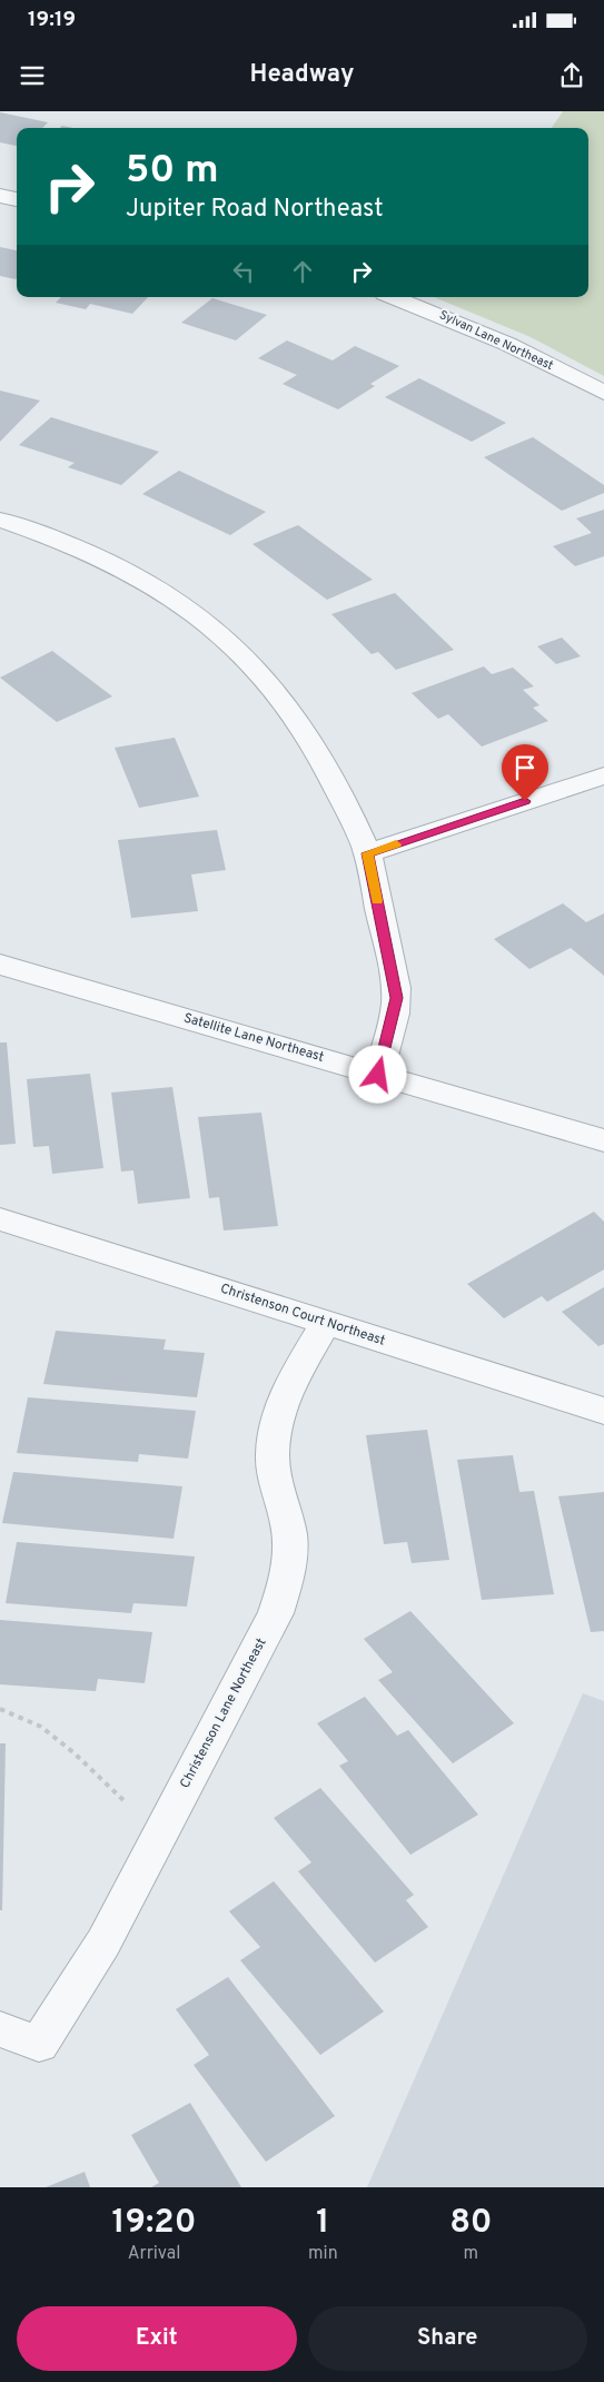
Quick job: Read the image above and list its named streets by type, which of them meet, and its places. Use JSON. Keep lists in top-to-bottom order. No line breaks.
{"streets":{"street":["Sylvan Lane Northeast","Satellite Lane Northeast","Christenson Court Northeast","Christenson Lane Northeast"]},"crossings":[["Christenson Court Northeast","Christenson Lane Northeast"]],"page":{"status":"19:19","header":"Headway","turn":["50 m","Jupiter Road Northeast"],"eta":["19:20","Arrival","1","min","80","m"],"buttons":["Exit","Share"]}}
